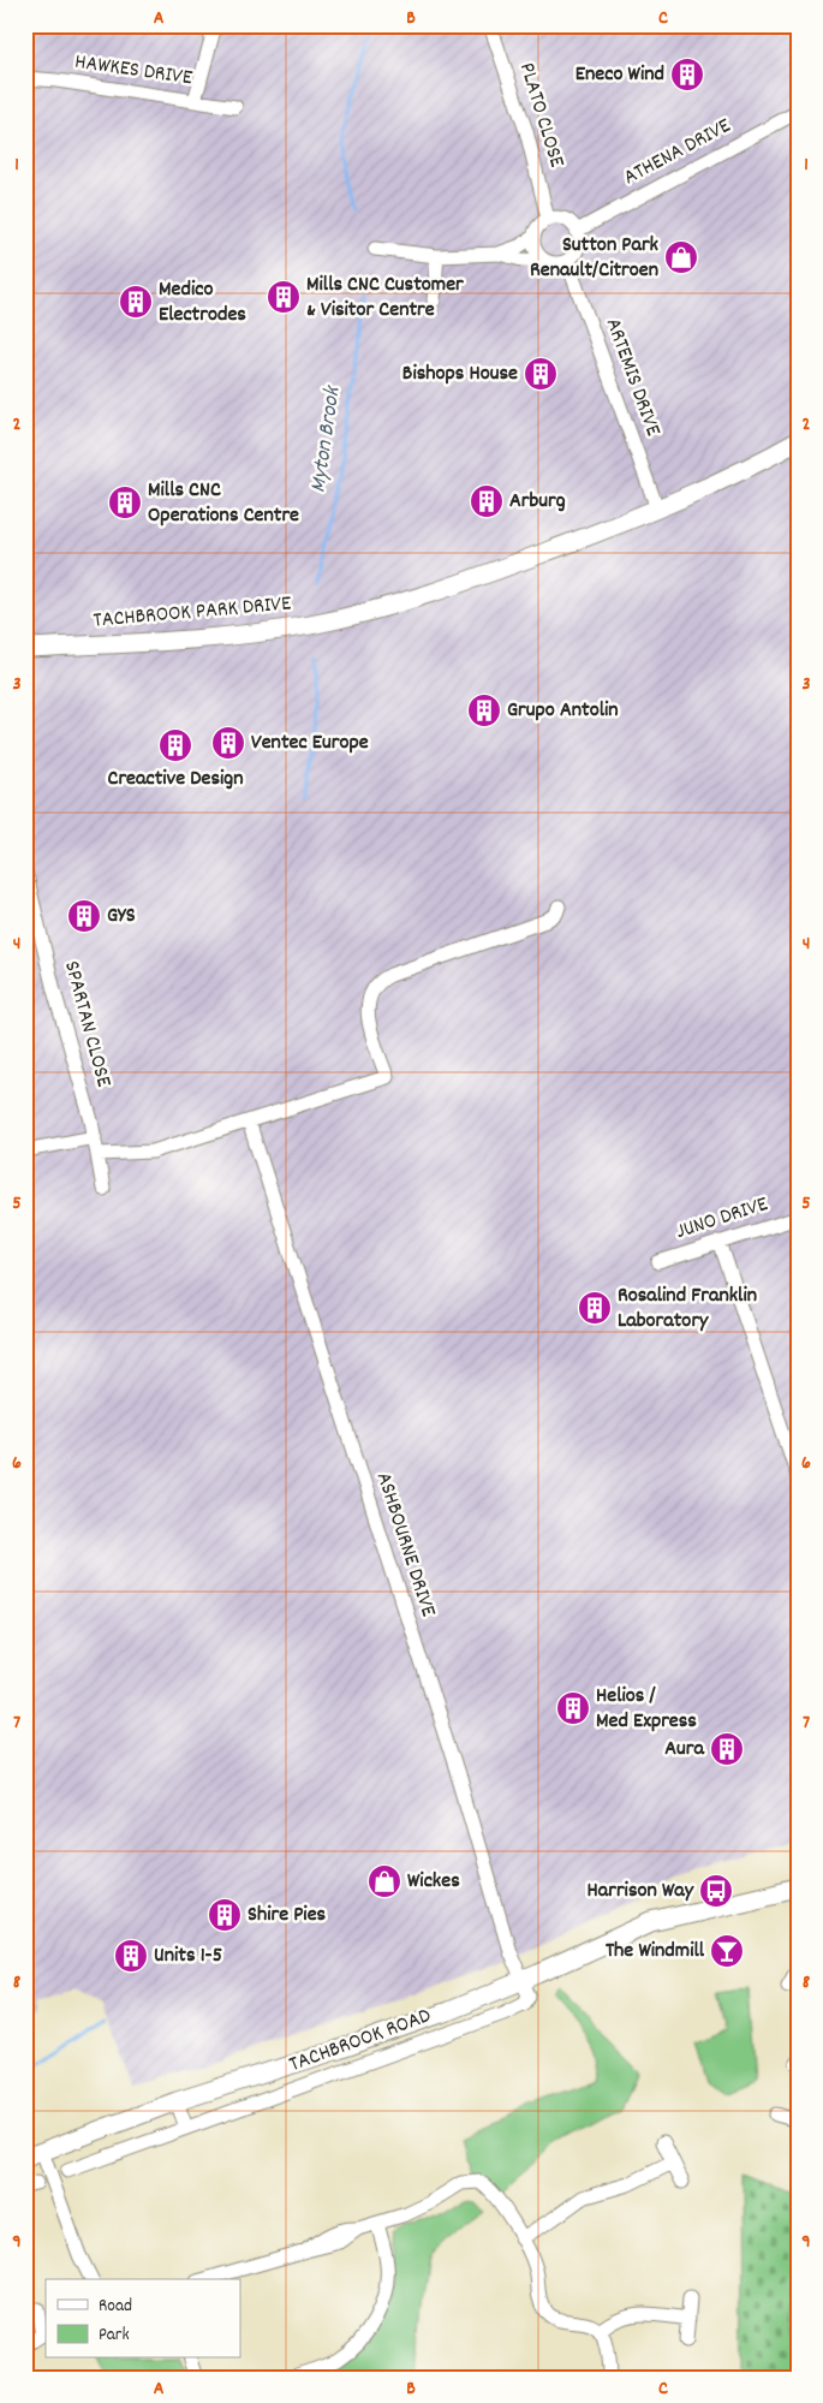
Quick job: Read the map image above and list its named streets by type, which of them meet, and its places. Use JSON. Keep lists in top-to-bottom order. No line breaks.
{"streets":{"street":["HAWKES DRIVE","PLATO CLOSE","ATHENA DRIVE","ARTEMIS DRIVE","TACHBROOK PARK DRIVE","SPARTAN CLOSE","JUNO DRIVE","ASHBOURNE DRIVE","TACHBROOK ROAD"]},"crossings":[["PLATO CLOSE","ATHENA DRIVE"],["PLATO CLOSE","ARTEMIS DRIVE"],["ATHENA DRIVE","ARTEMIS DRIVE"],["ARTEMIS DRIVE","TACHBROOK PARK DRIVE"],["ASHBOURNE DRIVE","TACHBROOK ROAD"]],"water":["Myton Brook"],"places":{"building":["Eneco Wind","Mills CNC Customer & Visitor Centre","Medico Electrodes","Bishops House","Arburg","Mills CNC Operations Centre","Grupo Antolin","Ventec Europe","Creactive Design","GYS","Rosalind Franklin Laboratory","Helios / Med Express","Aura","Shire Pies","Units 1-5"],"shop":["Sutton Park Renault/Citroen","Wickes"],"bus stop":["Harrison Way"],"bar":["The Windmill"]},"legend":["Road","Park"],"grid":{"columns":["A","B","C"],"rows":["1","2","3","4","5","6","7","8","9"]}}
